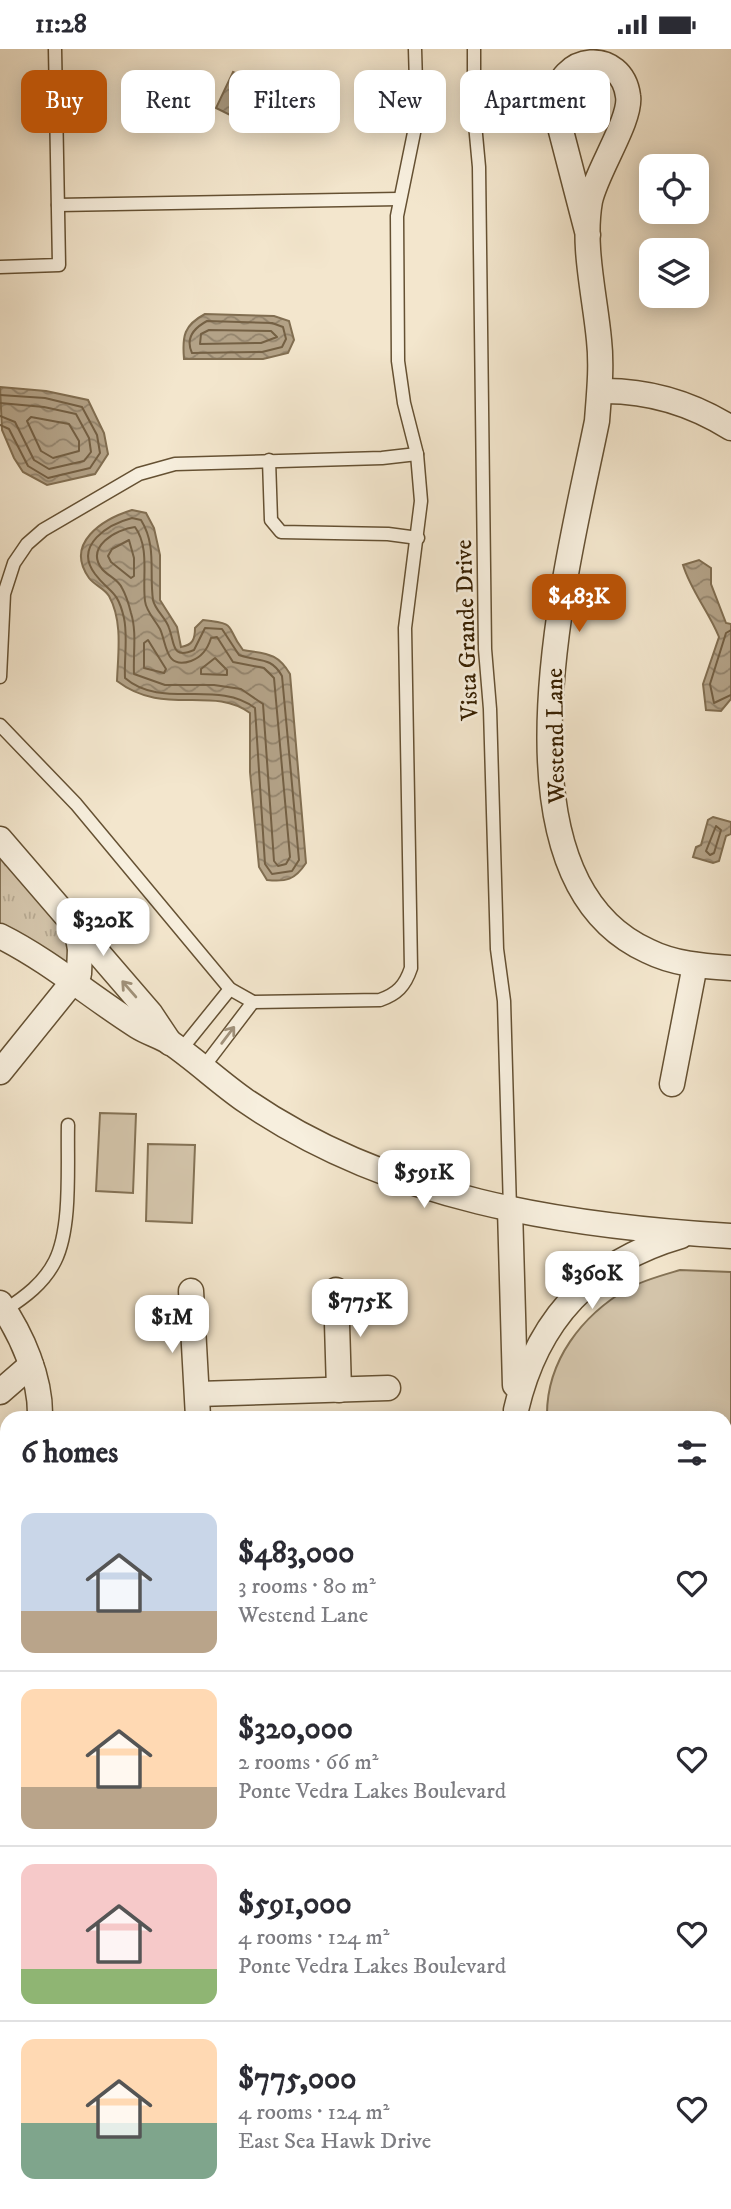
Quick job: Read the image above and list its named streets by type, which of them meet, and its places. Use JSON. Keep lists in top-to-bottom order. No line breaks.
{"streets":{"street":["Westend Lane"],"lane":["Vista Grande Drive"]},"page":{"status":"11:28","chip":["Buy","Rent","Filters","New","Apartment"],"price":["$483K","$320K","$591K","$360K","$775K","$1M"],"heading":"6 homes","list":[{"name":"$483,000","note":"3 rooms · 80 m² · Westend Lane"},{"name":"$320,000","note":"2 rooms · 66 m² · Ponte Vedra Lakes Boulevard"},{"name":"$591,000","note":"4 rooms · 124 m² · Ponte Vedra Lakes Boulevard"},{"name":"$775,000","note":"4 rooms · 124 m² · East Sea Hawk Drive"}]}}
